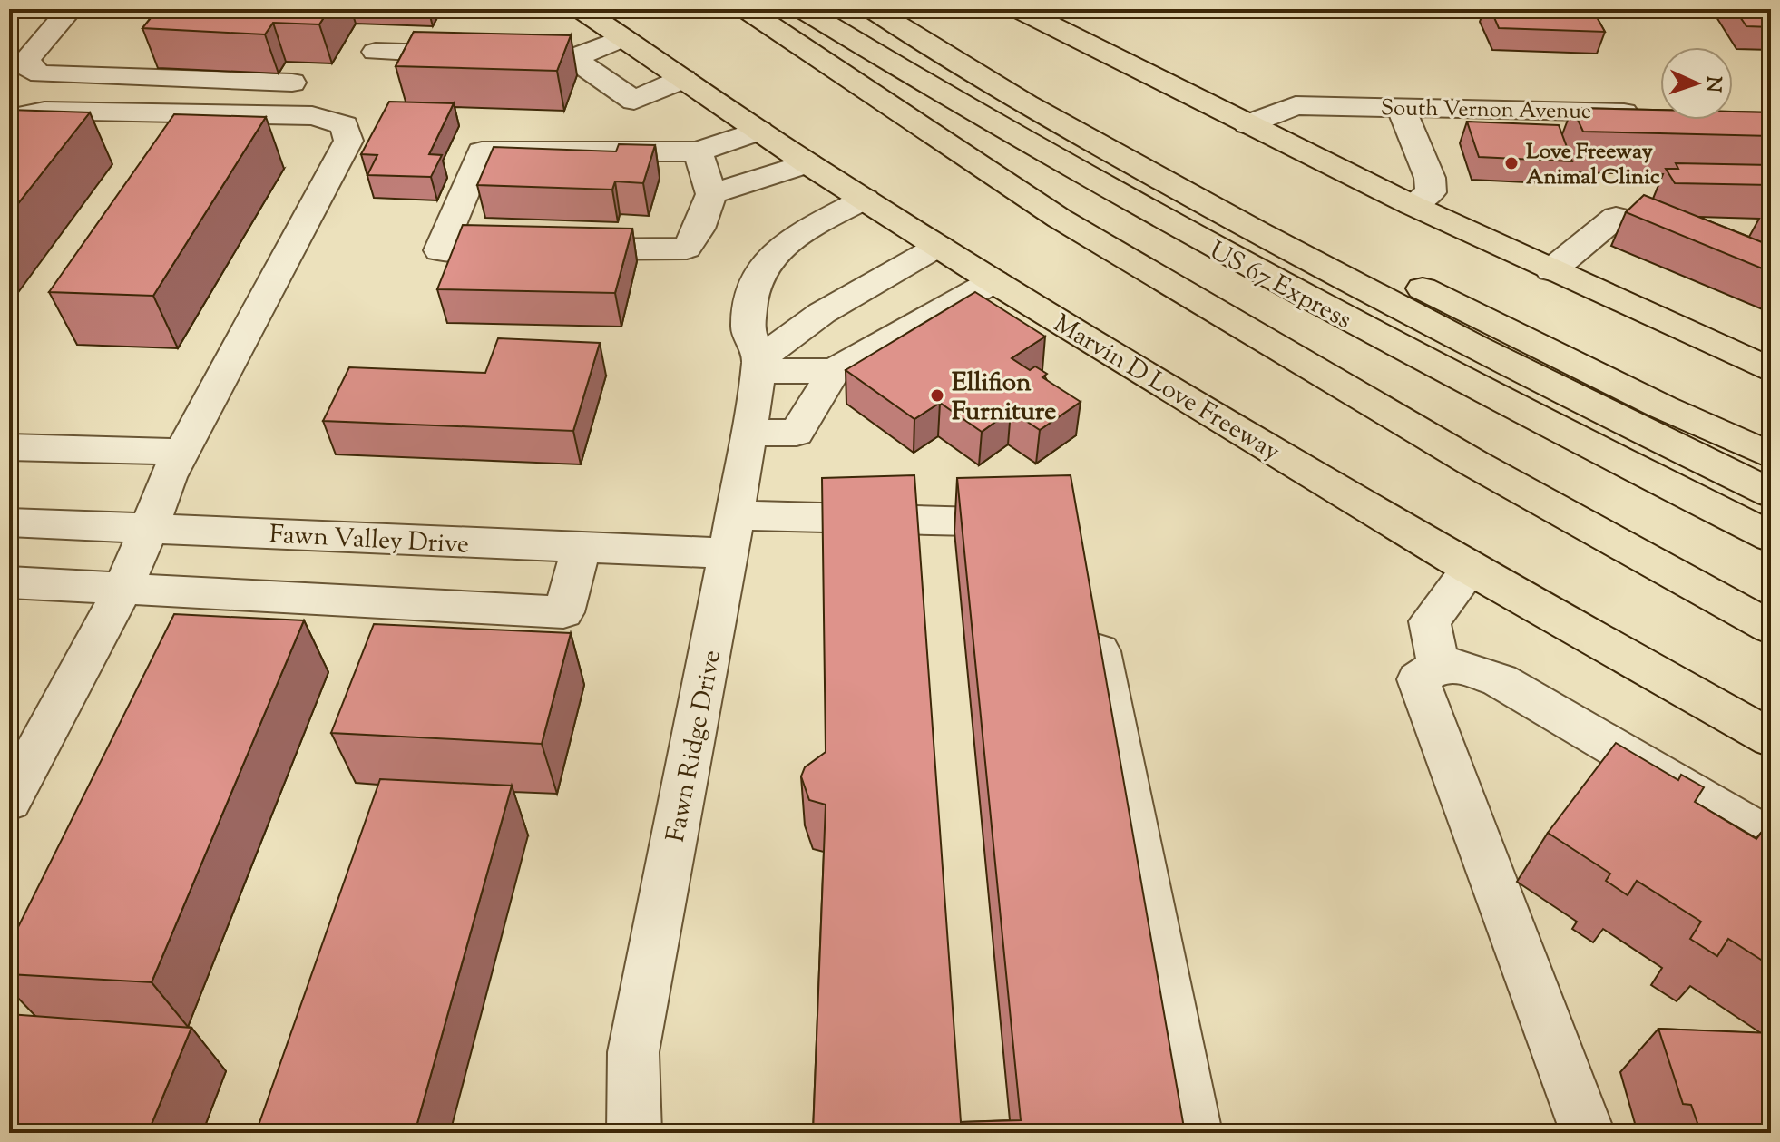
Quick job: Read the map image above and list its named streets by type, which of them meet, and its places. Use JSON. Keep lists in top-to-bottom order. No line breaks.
{"streets":{"main road":["US 67 Express","Marvin D Love Freeway"],"street":["South Vernon Avenue","Fawn Valley Drive","Fawn Ridge Drive"]},"crossings":[["Marvin D Love Freeway","Fawn Ridge Drive"],["Fawn Valley Drive","Fawn Ridge Drive"]],"places":["Love Freeway Animal Clinic","Ellifion Furniture"],"north":"right"}
